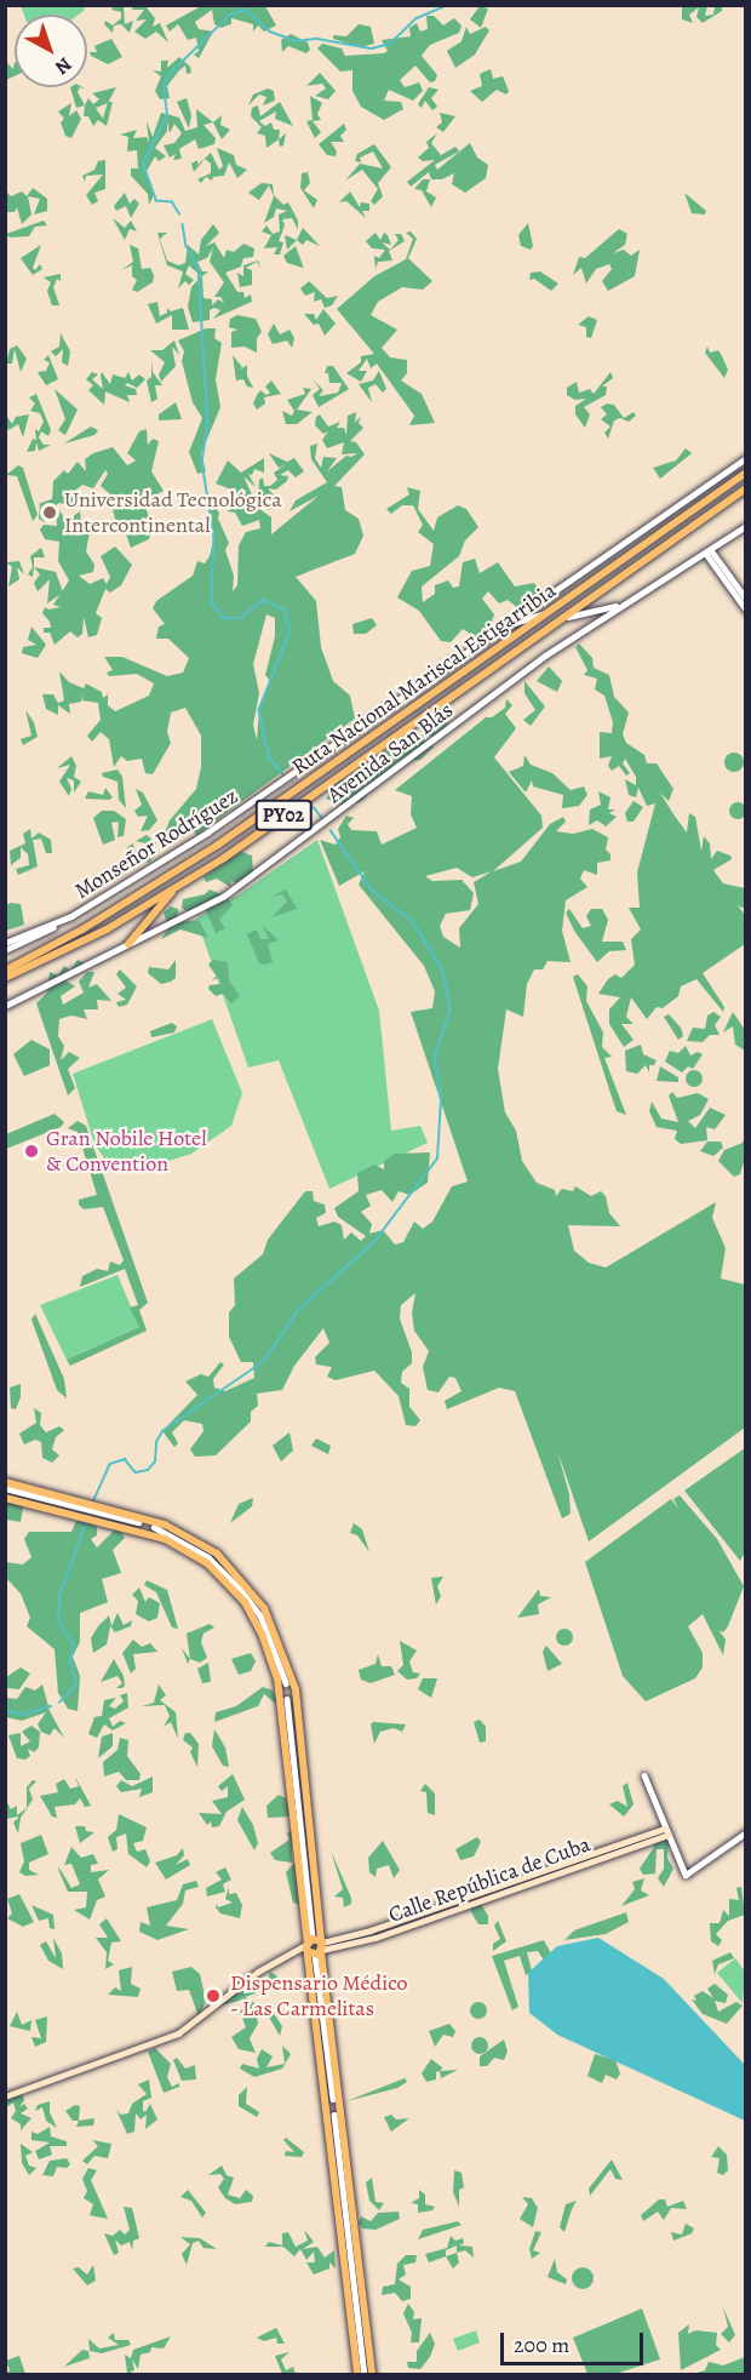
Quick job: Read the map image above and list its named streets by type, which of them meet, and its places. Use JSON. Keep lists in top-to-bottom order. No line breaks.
{"streets":{"highway":["Ruta Nacional Mariscal Estigarribia","PY02"],"main road":["Calle República de Cuba"],"street":["Avenida San Blás","Monseñor Rodríguez"]},"places":["Universidad Tecnológica Intercontinental","Gran Nobile Hotel & Convention","Dispensario Médico - Las Carmelitas"],"scale_bar":"200 m","north":"bottom right"}
